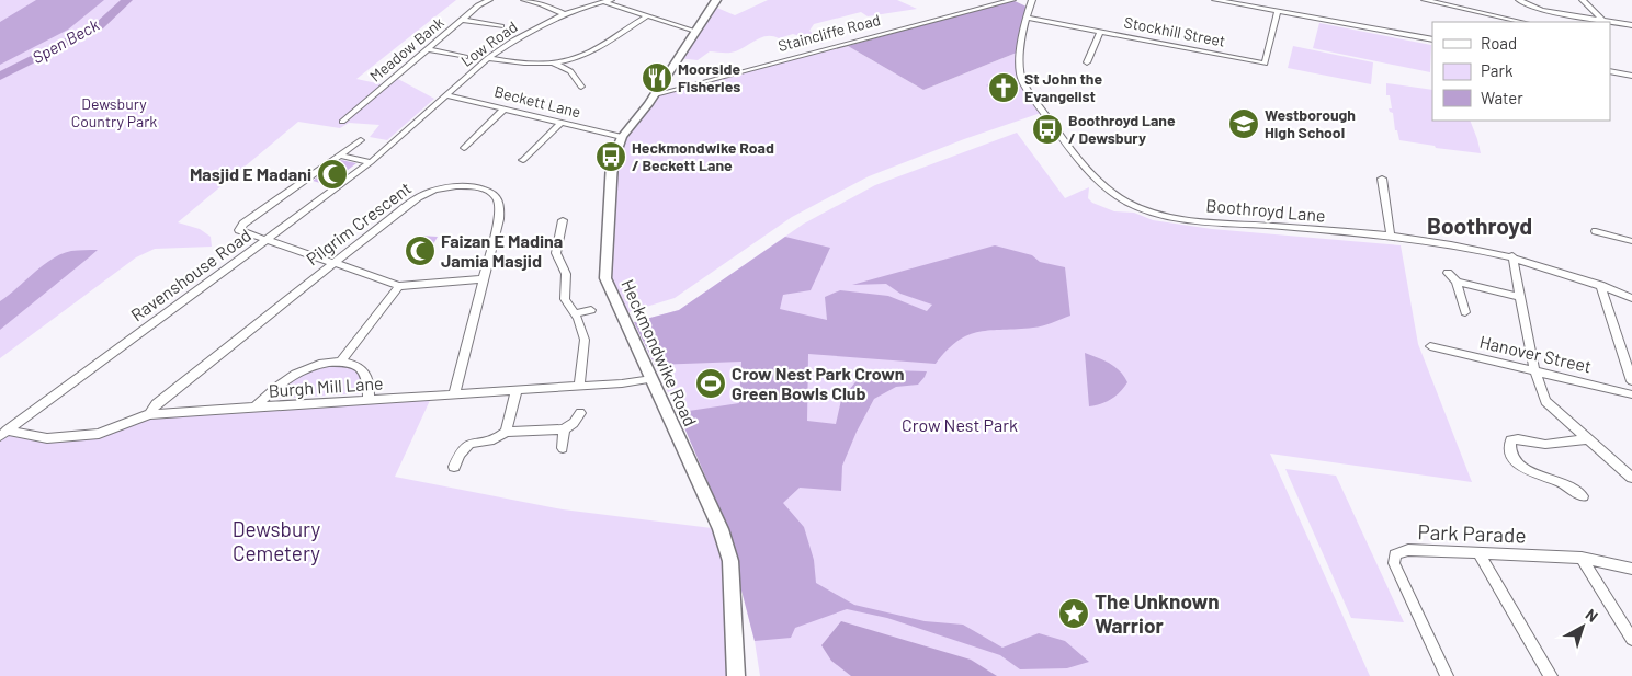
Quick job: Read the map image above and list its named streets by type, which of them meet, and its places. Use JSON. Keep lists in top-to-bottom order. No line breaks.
{"streets":{"main road":["Heckmondwike Road"],"street":["Stockhill Street","Staincliffe Road","Low Road","Meadow Bank","Beckett Lane","Boothroyd Lane","Pilgrim Crescent","Ravenshouse Road","Hanover Street","Burgh Mill Lane","Park Parade"]},"crossings":[["Stockhill Street","Boothroyd Lane"],["Staincliffe Road","Boothroyd Lane"],["Staincliffe Road","Heckmondwike Road"],["Low Road","Beckett Lane"],["Low Road","Ravenshouse Road"],["Beckett Lane","Heckmondwike Road"],["Pilgrim Crescent","Burgh Mill Lane"],["Ravenshouse Road","Burgh Mill Lane"],["Heckmondwike Road","Burgh Mill Lane"]],"districts":["Boothroyd"],"water":["Spen Beck"],"parks":["Dewsbury Country Park","Crow Nest Park","Dewsbury Cemetery"],"places":{"restaurant":["Moorside Fisheries"],"church":["St John the Evangelist"],"school or university":["Westborough High School"],"bus stop":["Boothroyd Lane / Dewsbury","Heckmondwike Road / Beckett Lane"],"mosque":["Masjid E Madani","Faizan E Madina Jamia Masjid"],"sports":["Crow Nest Park Crown Green Bowls Club"],"place":["The Unknown Warrior"]},"legend":["Road","Park","Water"],"north":"top right"}
